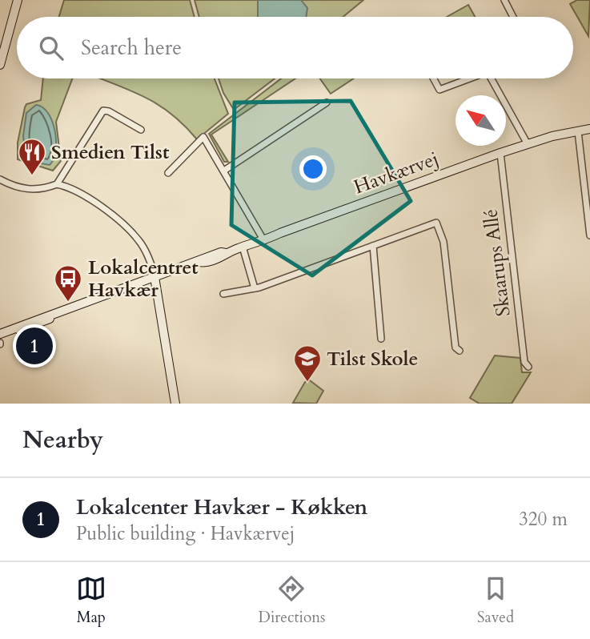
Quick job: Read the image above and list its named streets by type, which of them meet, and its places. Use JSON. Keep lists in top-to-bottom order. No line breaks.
{"streets":{"street":["Havkærvej","Skaarups Allé"]},"crossings":[["Havkærvej","Skaarups Allé"]],"places":{"restaurant":["Smedien Tilst"],"bus stop":["Lokalcentret Havkær"],"school or university":["Tilst Skole"]},"north":"top left","page":{"search":"Search here","pins":"1","heading":"Nearby","list":[{"mark":"1","name":"Lokalcenter Havkær - Køkken","note":"Public building · Havkærvej","value":"320 m"}],"nav":["Map","Directions","Saved"]}}
